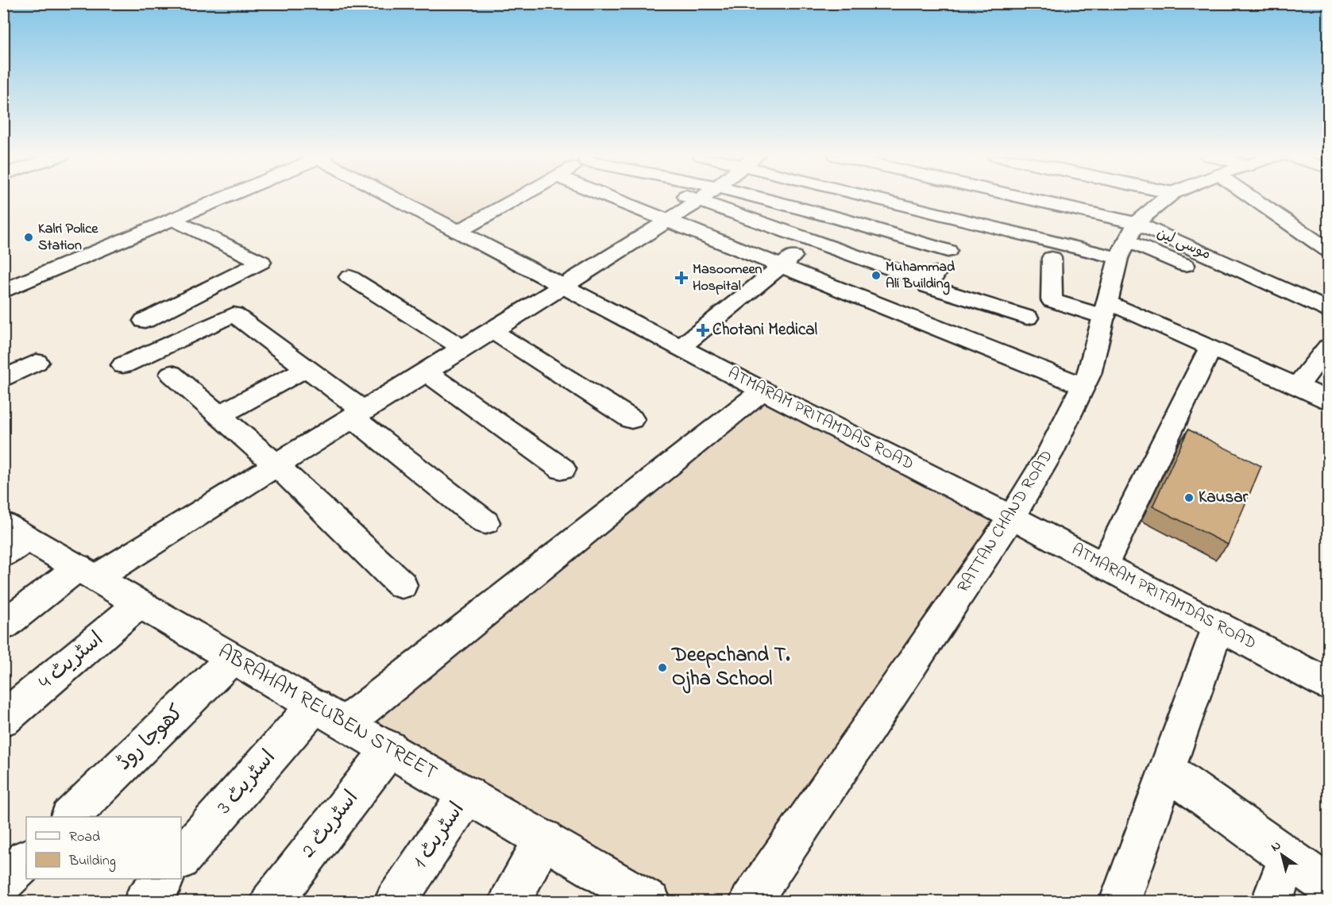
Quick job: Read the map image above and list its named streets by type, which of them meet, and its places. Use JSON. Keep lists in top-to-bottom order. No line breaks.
{"streets":{"street":["موسی لین","ATMARAM PRITAMDAS ROAD","RATTAN CHAND ROAD","اسٹریٹ 4","ABRAHAM REUBEN STREET","کھوجا روڈ","اسٹریٹ 3","اسٹریٹ 2","اسٹریٹ 1"]},"crossings":[["موسی لین","RATTAN CHAND ROAD"],["ATMARAM PRITAMDAS ROAD","RATTAN CHAND ROAD"],["اسٹریٹ 4","ABRAHAM REUBEN STREET"],["ABRAHAM REUBEN STREET","کھوجا روڈ"],["ABRAHAM REUBEN STREET","اسٹریٹ 3"],["ABRAHAM REUBEN STREET","اسٹریٹ 2"],["ABRAHAM REUBEN STREET","اسٹریٹ 1"]],"places":{"other":["Kalri Police Station","Muhammad Ali Building","Kausar","Deepchand T. Ojha School"],"health":["Masoomeen Hospital","Chotani Medical"]},"legend":["Road","Building"],"north":"top left"}
